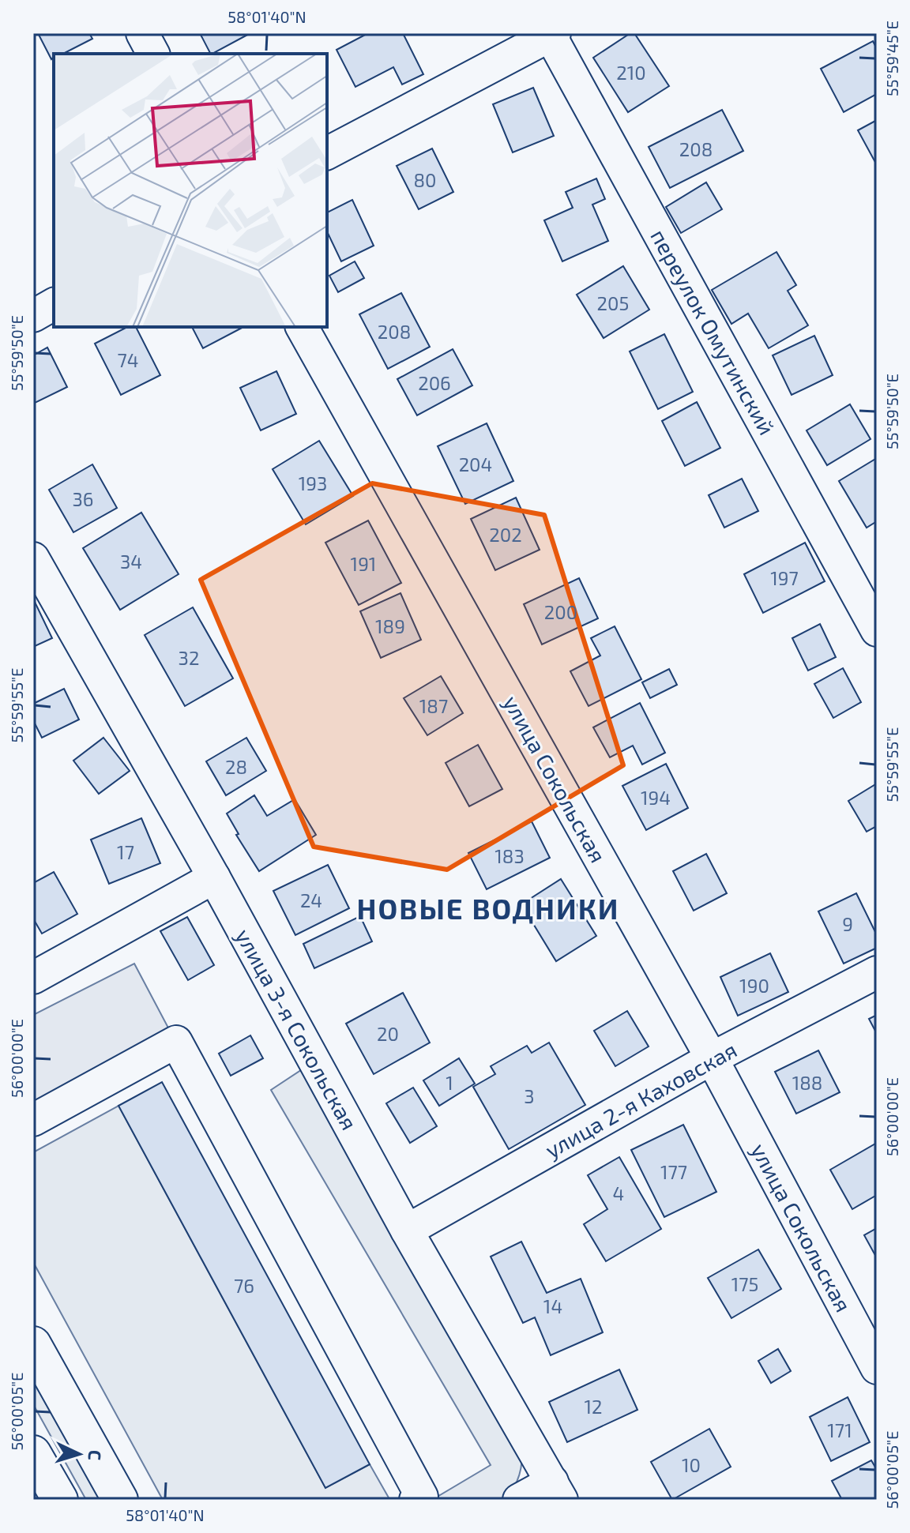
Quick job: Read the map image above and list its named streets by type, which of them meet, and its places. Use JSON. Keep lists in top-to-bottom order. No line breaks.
{"streets":{"street":["переулок Омутинский","улица Сокольская","улица 3-я Сокольская","улица 2-я Каховская"]},"crossings":[["улица Сокольская","улица 2-я Каховская"],["улица 3-я Сокольская","улица 2-я Каховская"]],"districts":["НОВЫЕ ВОДНИКИ"],"house_numbers":["210","208","80","205","208","74","206","204","193","36","202","34","191","197","200","189","32","187","28","194","17","183","24","9","190","20","1","188","3","177","4","175","76","14","12","171","10"],"north":"right","coordinates":["58°01'40\"N","55°59'45\"E","55°59'50\"E","55°59'55\"E","56°00'00\"E","56°00'05\"E"]}
